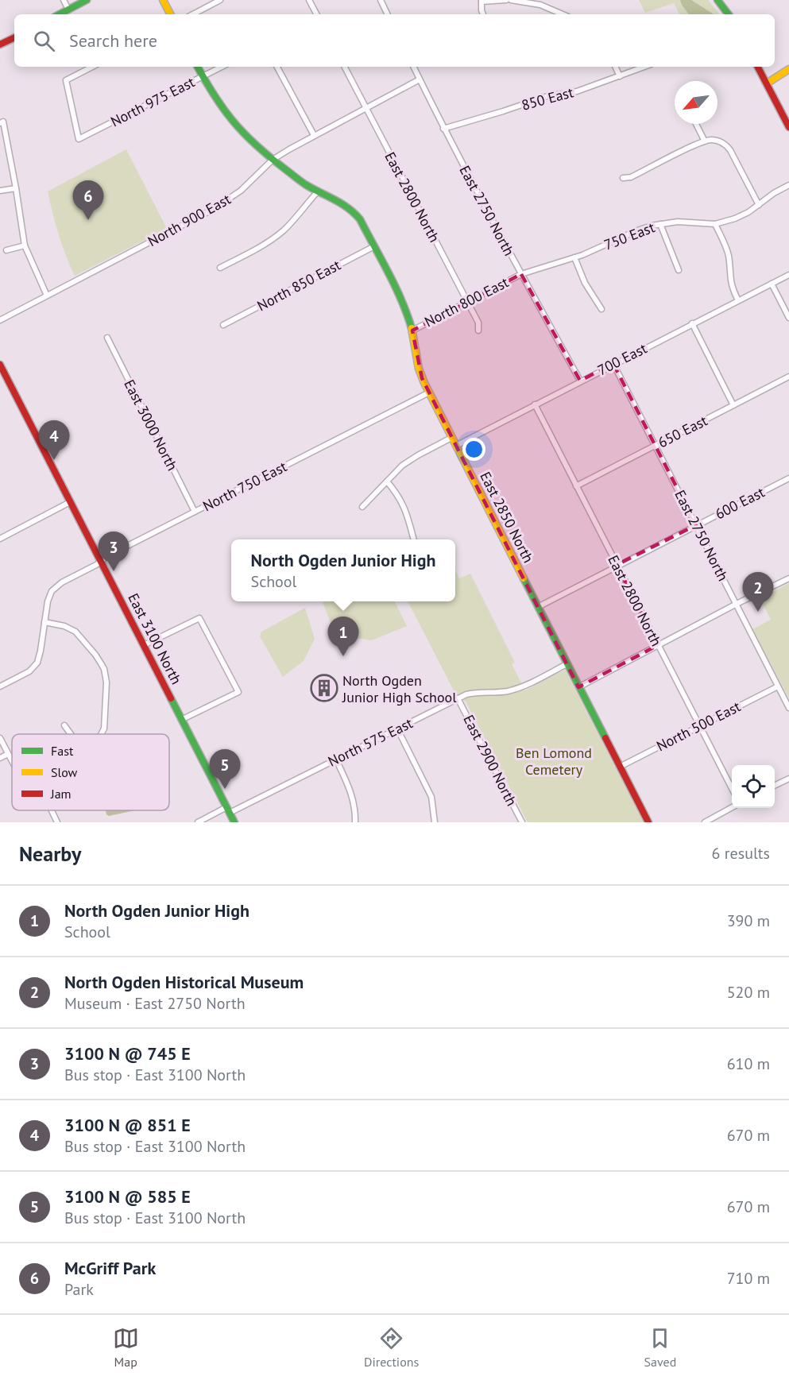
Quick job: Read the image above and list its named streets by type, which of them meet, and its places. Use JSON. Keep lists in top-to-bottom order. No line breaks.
{"streets":{"street":["850 East","North 975 East","East 2800 North","East 2750 North","North 900 East","750 East","North 850 East","North 800 East","700 East","East 3000 North","650 East","North 750 East","600 East","East 2850 North","East 3100 North","North 500 East","North 575 East","East 2900 North"]},"crossings":[["850 East","East 2750 North"],["North 975 East","East 2850 North"],["East 2800 North","North 900 East"],["East 2800 North","North 800 East"],["East 2800 North","700 East"],["East 2800 North","650 East"],["East 2800 North","600 East"],["East 2800 North","North 500 East"],["East 2750 North","North 900 East"],["East 2750 North","750 East"],["East 2750 North","North 800 East"],["East 2750 North","700 East"],["East 2750 North","650 East"],["East 2750 North","600 East"],["East 2750 North","North 500 East"],["North 900 East","East 2850 North"],["750 East","North 800 East"],["North 850 East","East 2850 North"],["North 800 East","East 2850 North"],["700 East","East 2850 North"],["East 3000 North","North 750 East"],["North 750 East","East 2850 North"],["North 750 East","East 3100 North"],["600 East","East 2850 North"],["East 2850 North","North 500 East"],["East 2850 North","North 575 East"],["East 3100 North","North 575 East"],["North 575 East","East 2900 North"]],"parks":["Ben Lomond Cemetery"],"places":{"building":["North Ogden Junior High School"]},"legend":["Fast","Slow","Jam"],"north":"bottom left","page":{"search":"Search here","pins":["6","4","3","2","1","5"],"popup":["North Ogden Junior High","School"],"heading":["Nearby","6 results"],"list":[{"mark":"1","name":"North Ogden Junior High","note":"School","value":"390 m"},{"mark":"2","name":"North Ogden Historical Museum","note":"Museum · East 2750 North","value":"520 m"},{"mark":"3","name":"3100 N @ 745 E","note":"Bus stop · East 3100 North","value":"610 m"},{"mark":"4","name":"3100 N @ 851 E","note":"Bus stop · East 3100 North","value":"670 m"},{"mark":"5","name":"3100 N @ 585 E","note":"Bus stop · East 3100 North","value":"670 m"},{"mark":"6","name":"McGriff Park","note":"Park","value":"710 m"}],"nav":["Map","Directions","Saved"]}}
